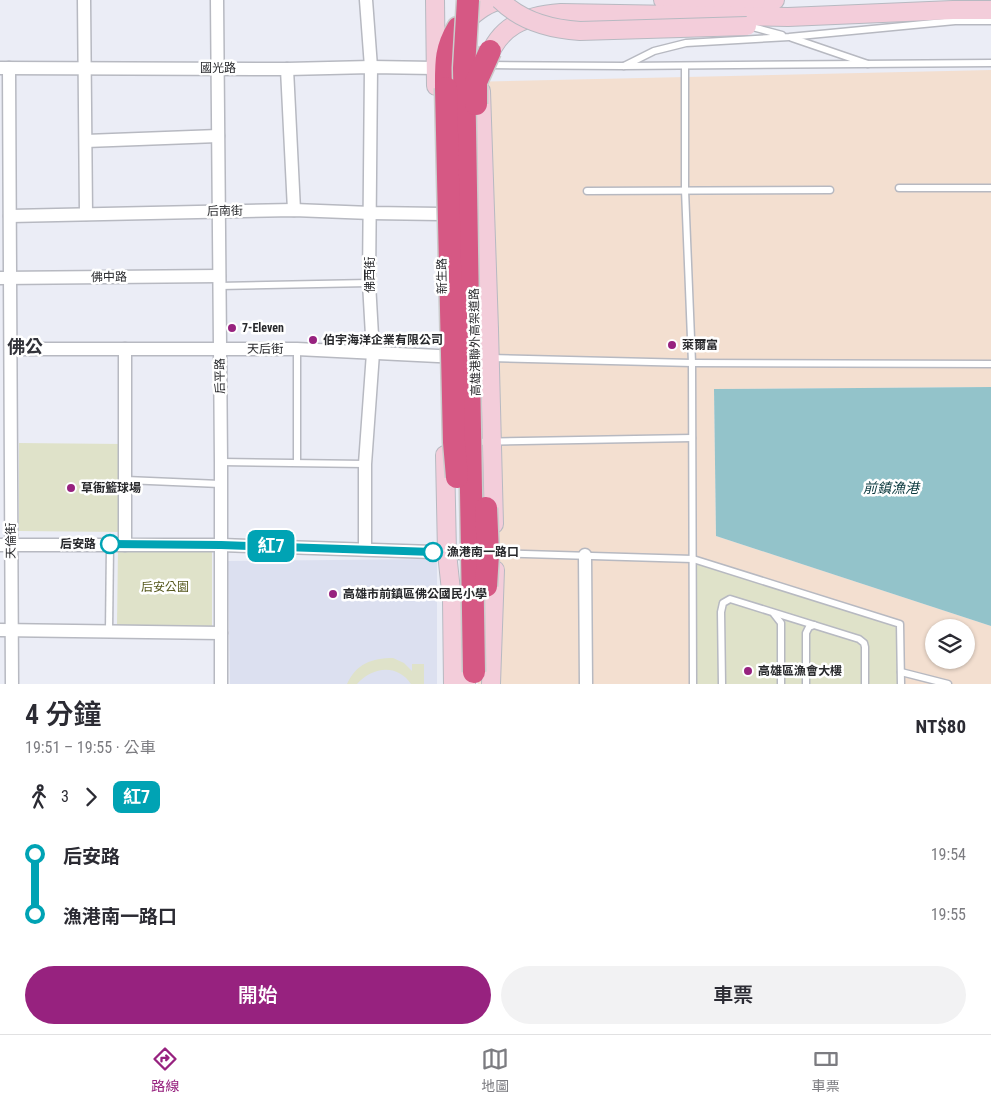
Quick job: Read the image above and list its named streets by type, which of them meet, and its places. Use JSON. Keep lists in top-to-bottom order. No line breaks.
{"streets":{"highway":["高雄港聯外高架道路"],"street":["國光路","后南街","佛西街","新生路","佛中路","天后街","后平路","天倫街"]},"crossings":[["國光路","佛西街"],["國光路","新生路"],["國光路","后平路"],["國光路","天倫街"],["后南街","佛西街"],["后南街","新生路"],["后南街","后平路"],["后南街","天倫街"],["佛西街","天后街"],["新生路","高雄港聯外高架道路"],["新生路","天后街"],["佛中路","后平路"],["佛中路","天倫街"],["天后街","后平路"],["天后街","天倫街"]],"districts":["佛公"],"water":["前鎮漁港"],"parks":["后安公園"],"places":["7-Eleven","伯宇海洋企業有限公司","萊爾富","草衙籃球場","后安路","漁港南一路口","高雄市前鎮區佛公國民小學","高雄區漁會大樓"],"lines":["bus line 紅7"],"page":{"on_map":"紅7","heading":["4 分鐘","19:51 – 19:55 · 公車","NT$80"],"legs":["3","紅7"],"list":[{"name":"后安路","value":"19:54"},{"name":"漁港南一路口","value":"19:55"}],"buttons":["開始","車票"],"tabs":["路線","地圖","車票"]}}
